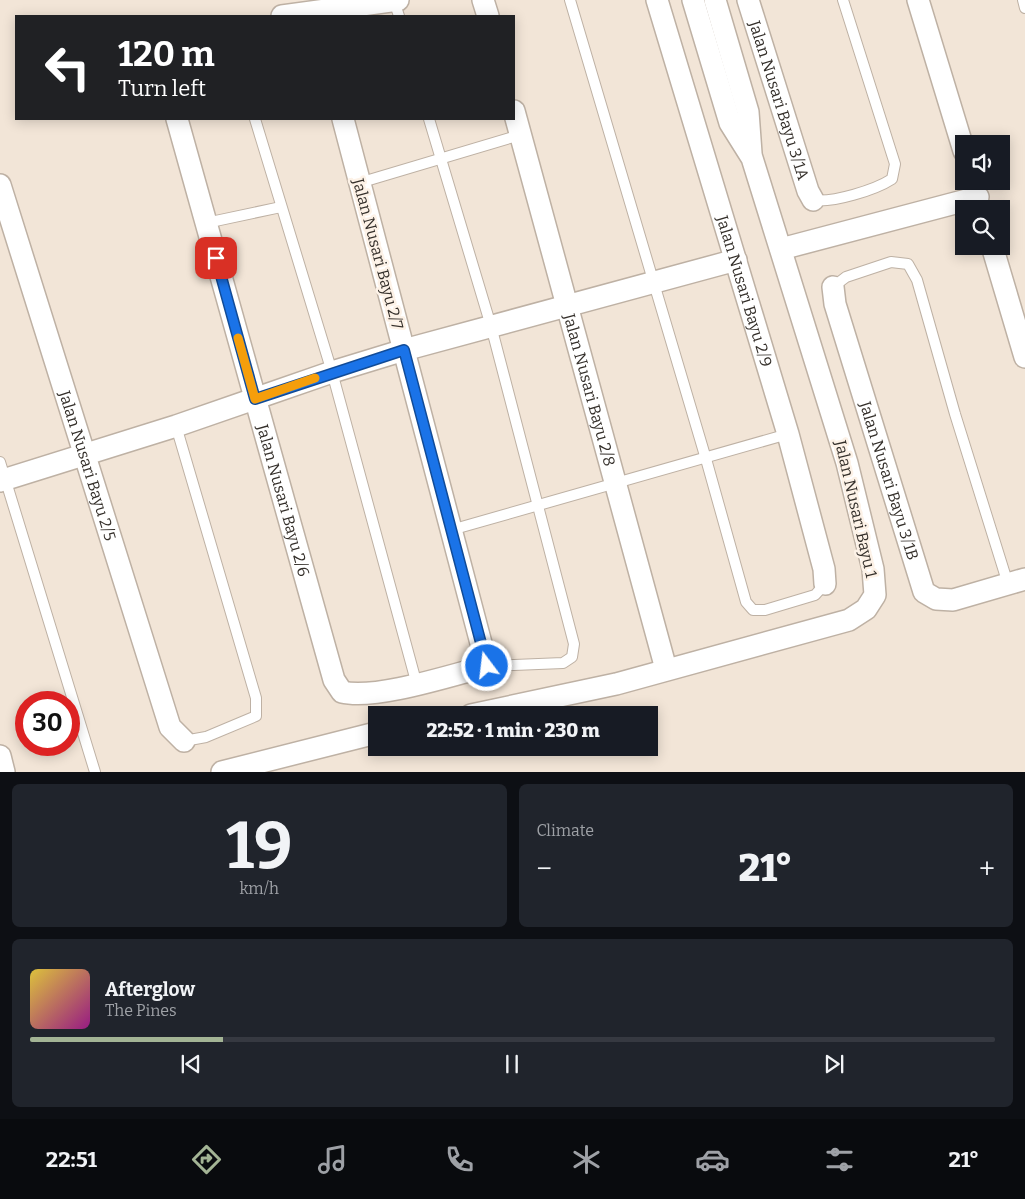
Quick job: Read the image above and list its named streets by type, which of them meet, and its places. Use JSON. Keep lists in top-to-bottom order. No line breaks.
{"streets":{"street":["Jalan Nusari Bayu 3/1A","Jalan Nusari Bayu 2/7","Jalan Nusari Bayu 2/9","Jalan Nusari Bayu 2/8","Jalan Nusari Bayu 2/5","Jalan Nusari Bayu 3/1B","Jalan Nusari Bayu 2/6","Jalan Nusari Bayu 1"]},"crossings":[["Jalan Nusari Bayu 2/8","Jalan Nusari Bayu 1"]],"page":{"turn":["120 m","Turn left"],"limit":"30","trip":"22:52 · 1 min · 230 m","tile":[["19","km/h"],"Climate"],"heat":["−","21°","+"],"song":["Afterglow","The Pines"],"tabs":["22:51","21°"]}}
